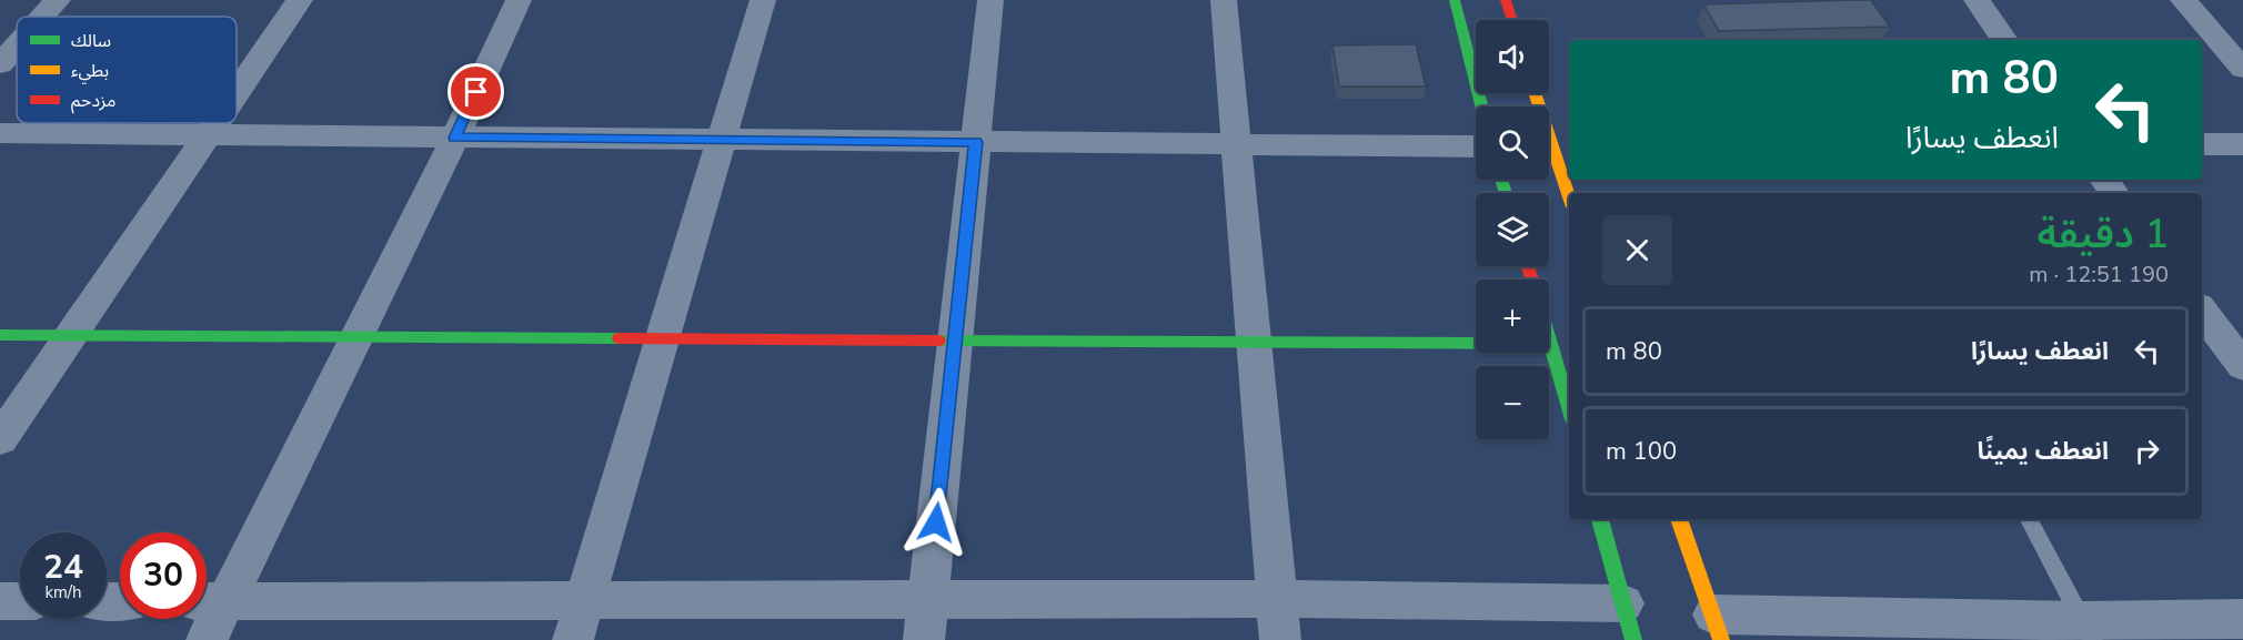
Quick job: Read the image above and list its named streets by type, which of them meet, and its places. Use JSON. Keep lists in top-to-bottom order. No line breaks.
{"legend":["سالك","بطيء","مزدحم"],"page":{"map_buttons":["+","−"],"turn":["80 m","انعطف يسارًا"],"heading":["1 دقيقة","190 m · 12:51"],"list":[{"name":"انعطف يسارًا","value":"80 m"},{"name":"انعطف يمينًا","value":"100 m"}],"speed":"24 km/h","limit":"30"}}
